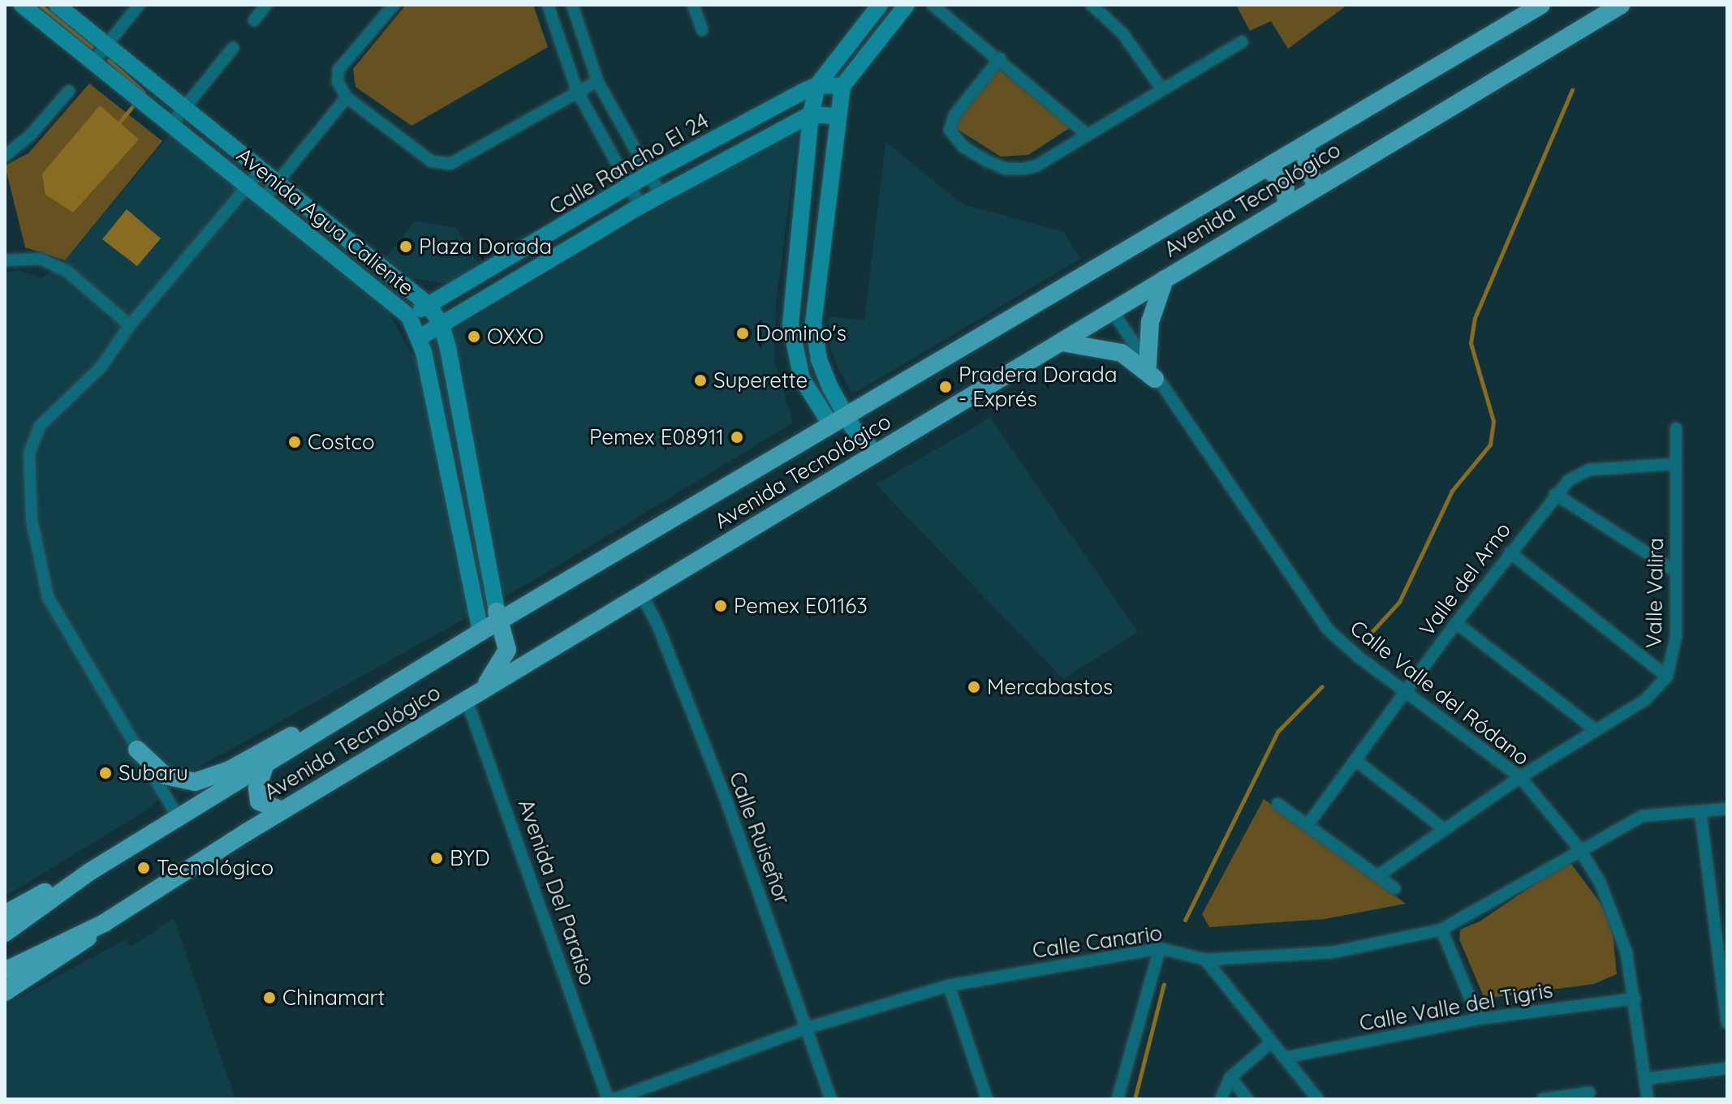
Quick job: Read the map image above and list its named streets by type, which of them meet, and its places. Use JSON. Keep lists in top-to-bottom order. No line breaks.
{"streets":{"main road":["Avenida Tecnológico"],"street":["Calle Rancho El 24","Avenida Agua Caliente","Valle del Arno","Valle Valira","Calle Valle del Ródano","Calle Ruiseñor","Avenida Del Paraíso","Calle Canario","Calle Valle del Tigris"]},"crossings":[["Calle Rancho El 24","Avenida Agua Caliente"],["Avenida Tecnológico","Avenida Agua Caliente"],["Avenida Tecnológico","Calle Valle del Ródano"],["Avenida Tecnológico","Calle Ruiseñor"],["Avenida Tecnológico","Avenida Del Paraíso"],["Valle del Arno","Valle Valira"],["Valle del Arno","Calle Valle del Ródano"],["Valle Valira","Calle Valle del Ródano"],["Calle Valle del Ródano","Calle Canario"],["Calle Valle del Ródano","Calle Valle del Tigris"],["Calle Ruiseñor","Calle Canario"]],"places":["Plaza Dorada","Domino's","OXXO","Superette","Pradera Dorada - Exprés","Pemex E08911","Costco","Pemex E01163","Mercabastos","Subaru","BYD","Tecnológico","Chinamart"]}
